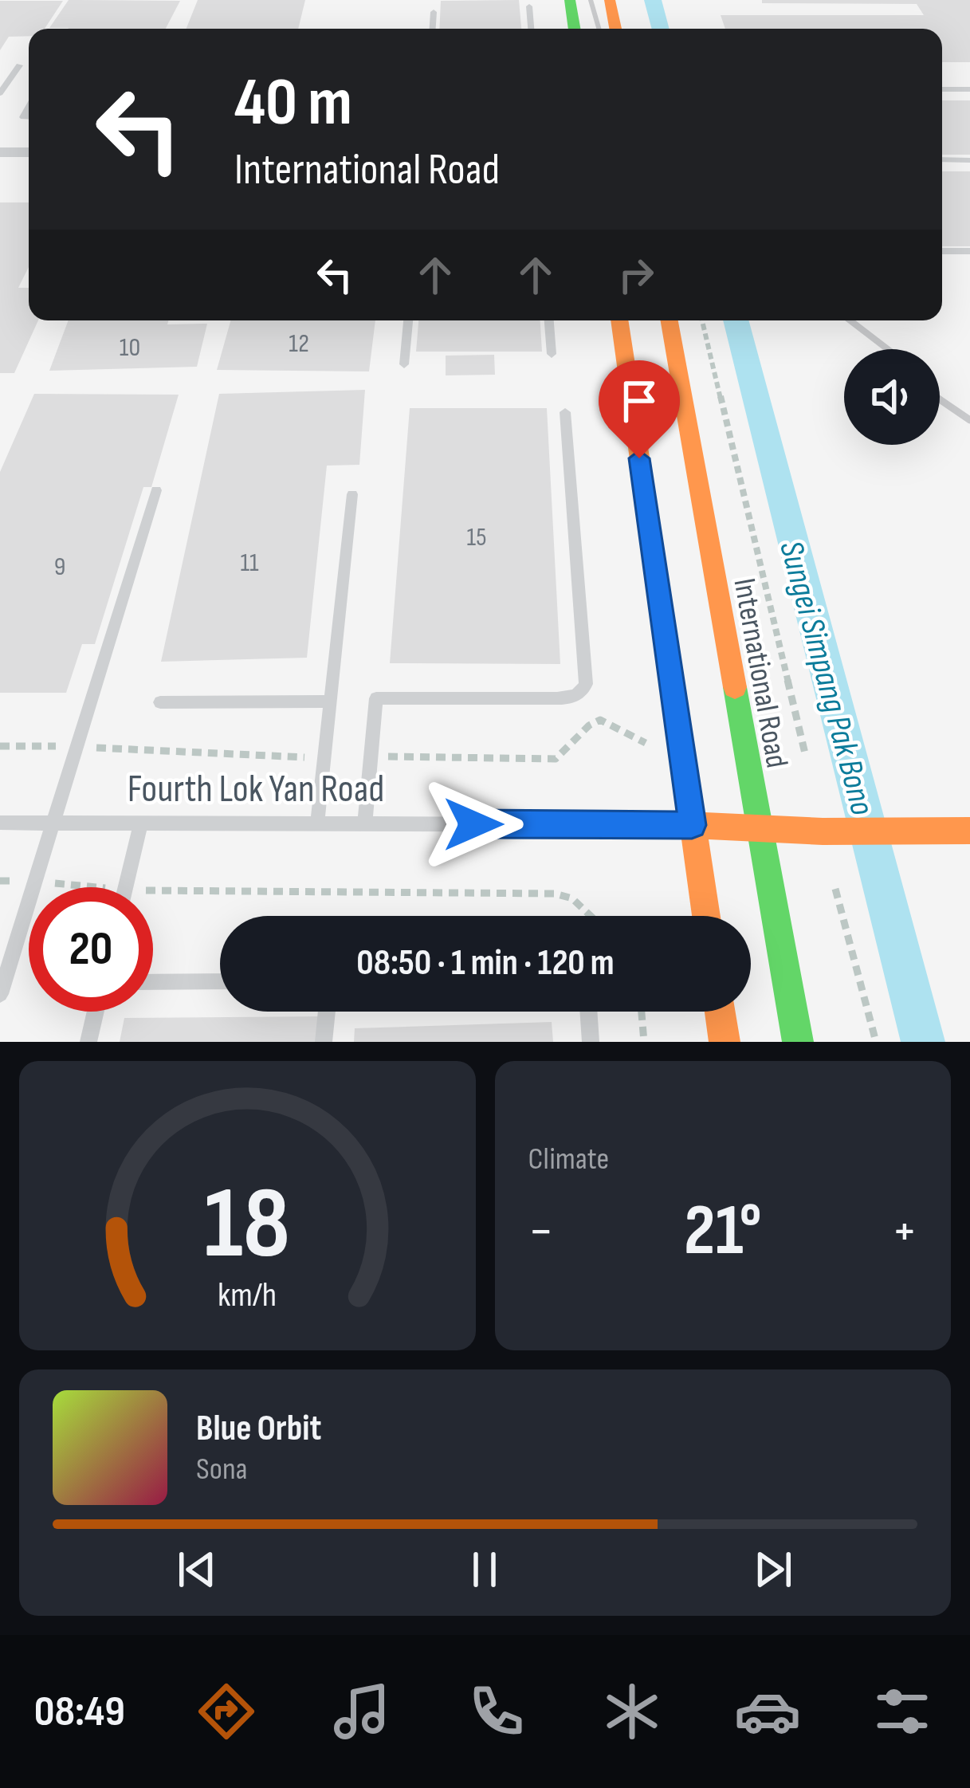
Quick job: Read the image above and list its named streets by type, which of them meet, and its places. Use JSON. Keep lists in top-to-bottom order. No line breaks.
{"streets":{"main road":["International Road","Fourth Lok Yan Road"]},"crossings":[["International Road","Fourth Lok Yan Road"]],"water":["Sungei Simpang Pak Bono"],"house_numbers":["12","10","15","11","9"],"page":{"turn":["40 m","International Road"],"limit":"20","trip":"08:50 · 1 min · 120 m","tile":"Climate","heat":["−","21°","+"],"song":["Blue Orbit","Sona"],"tabs":"08:49","gauge":["18","km/h"]}}
